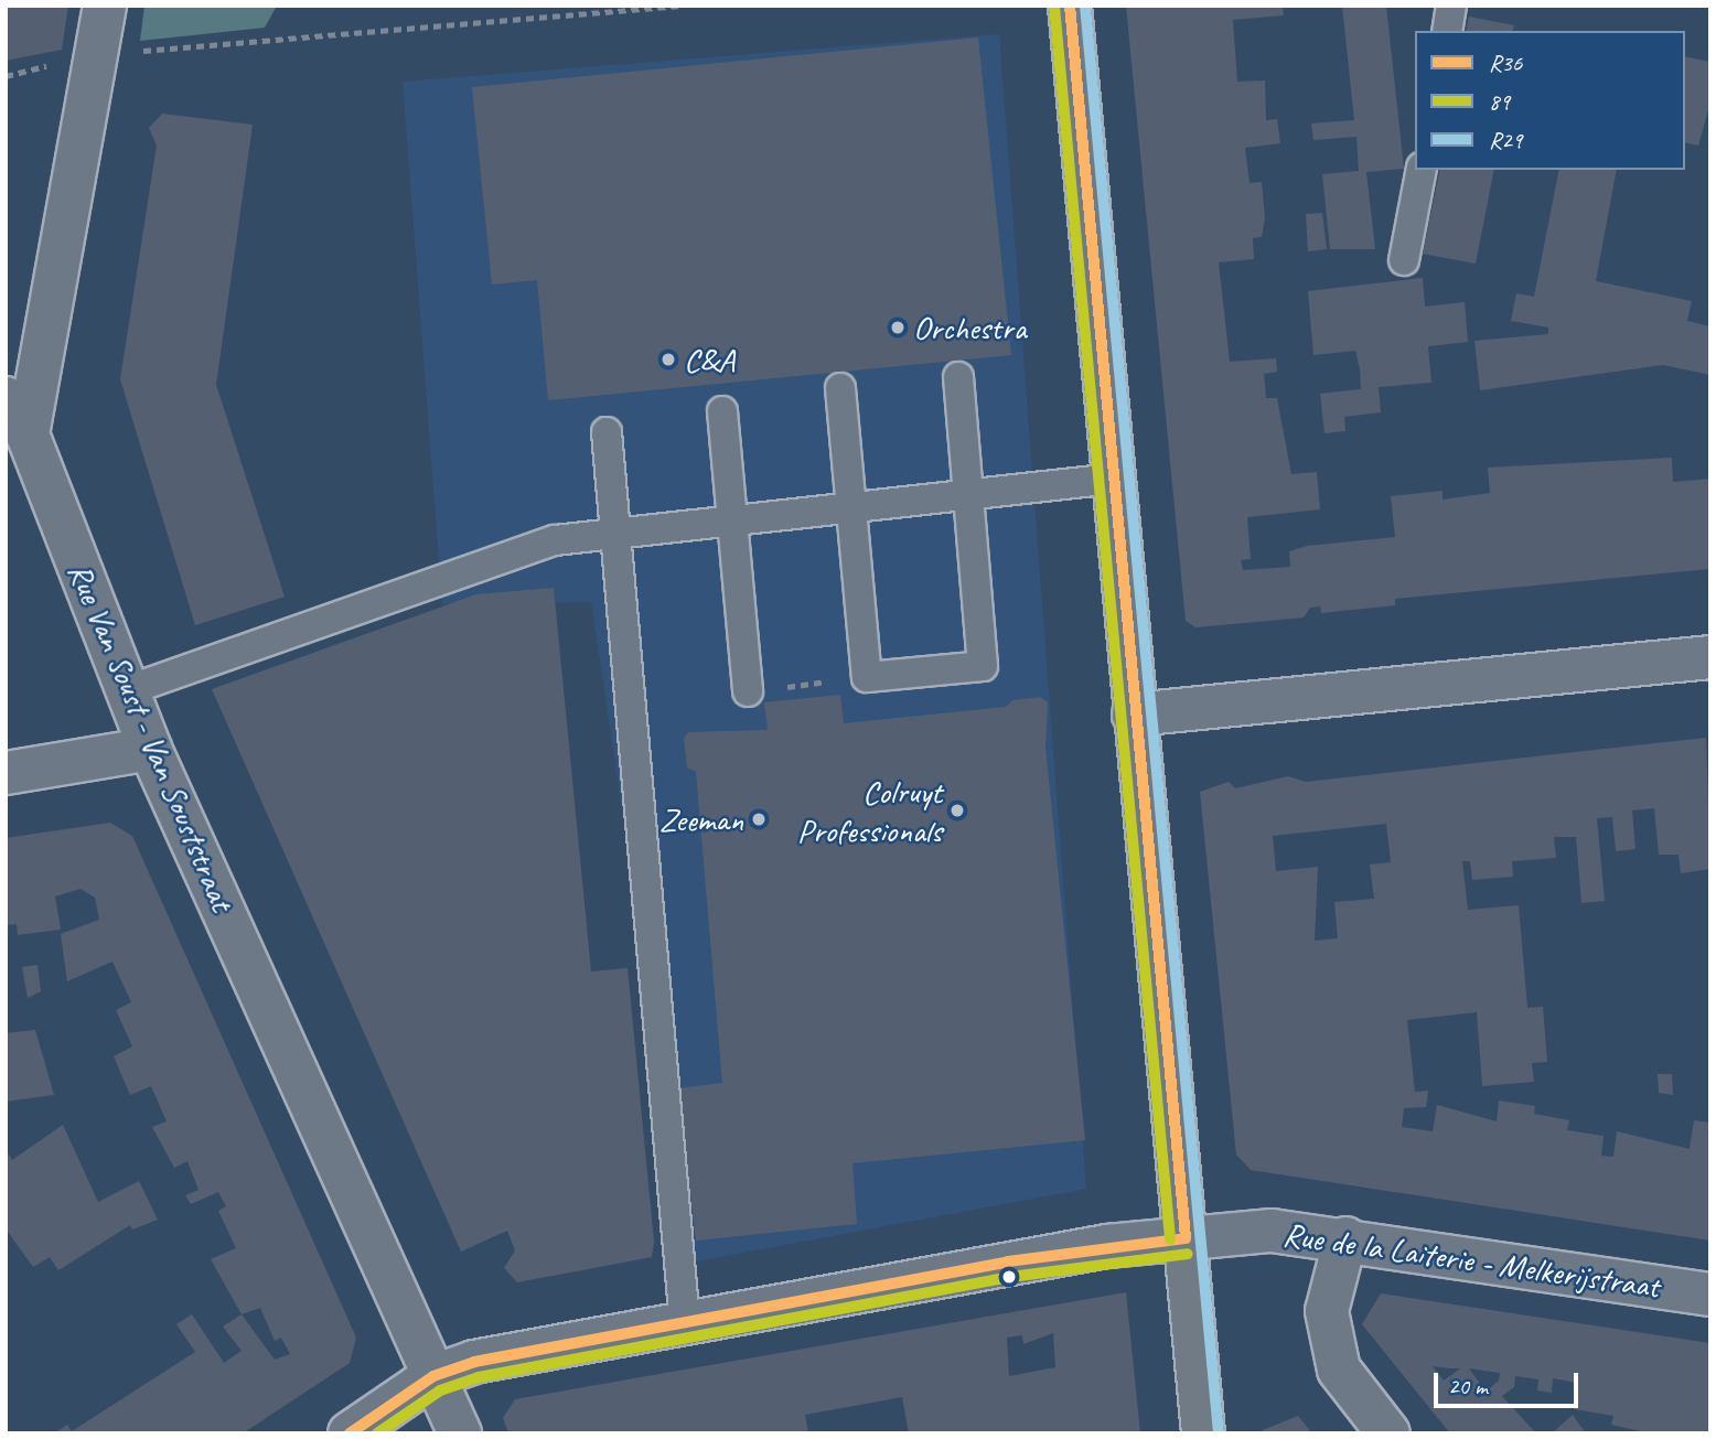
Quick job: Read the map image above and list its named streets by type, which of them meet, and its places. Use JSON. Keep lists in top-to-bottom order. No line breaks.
{"streets":{"street":["Rue Van Soust - Van Souststraat","Rue de la Laiterie - Melkerijstraat"]},"crossings":[["Rue Van Soust - Van Souststraat","Rue de la Laiterie - Melkerijstraat"]],"places":["Orchestra","C&A","Colruyt Professionals","Zeeman"],"lines":["transit line R36","transit line R29","transit line 89"],"legend":["R36","89","R29"],"scale_bar":"20 m"}
